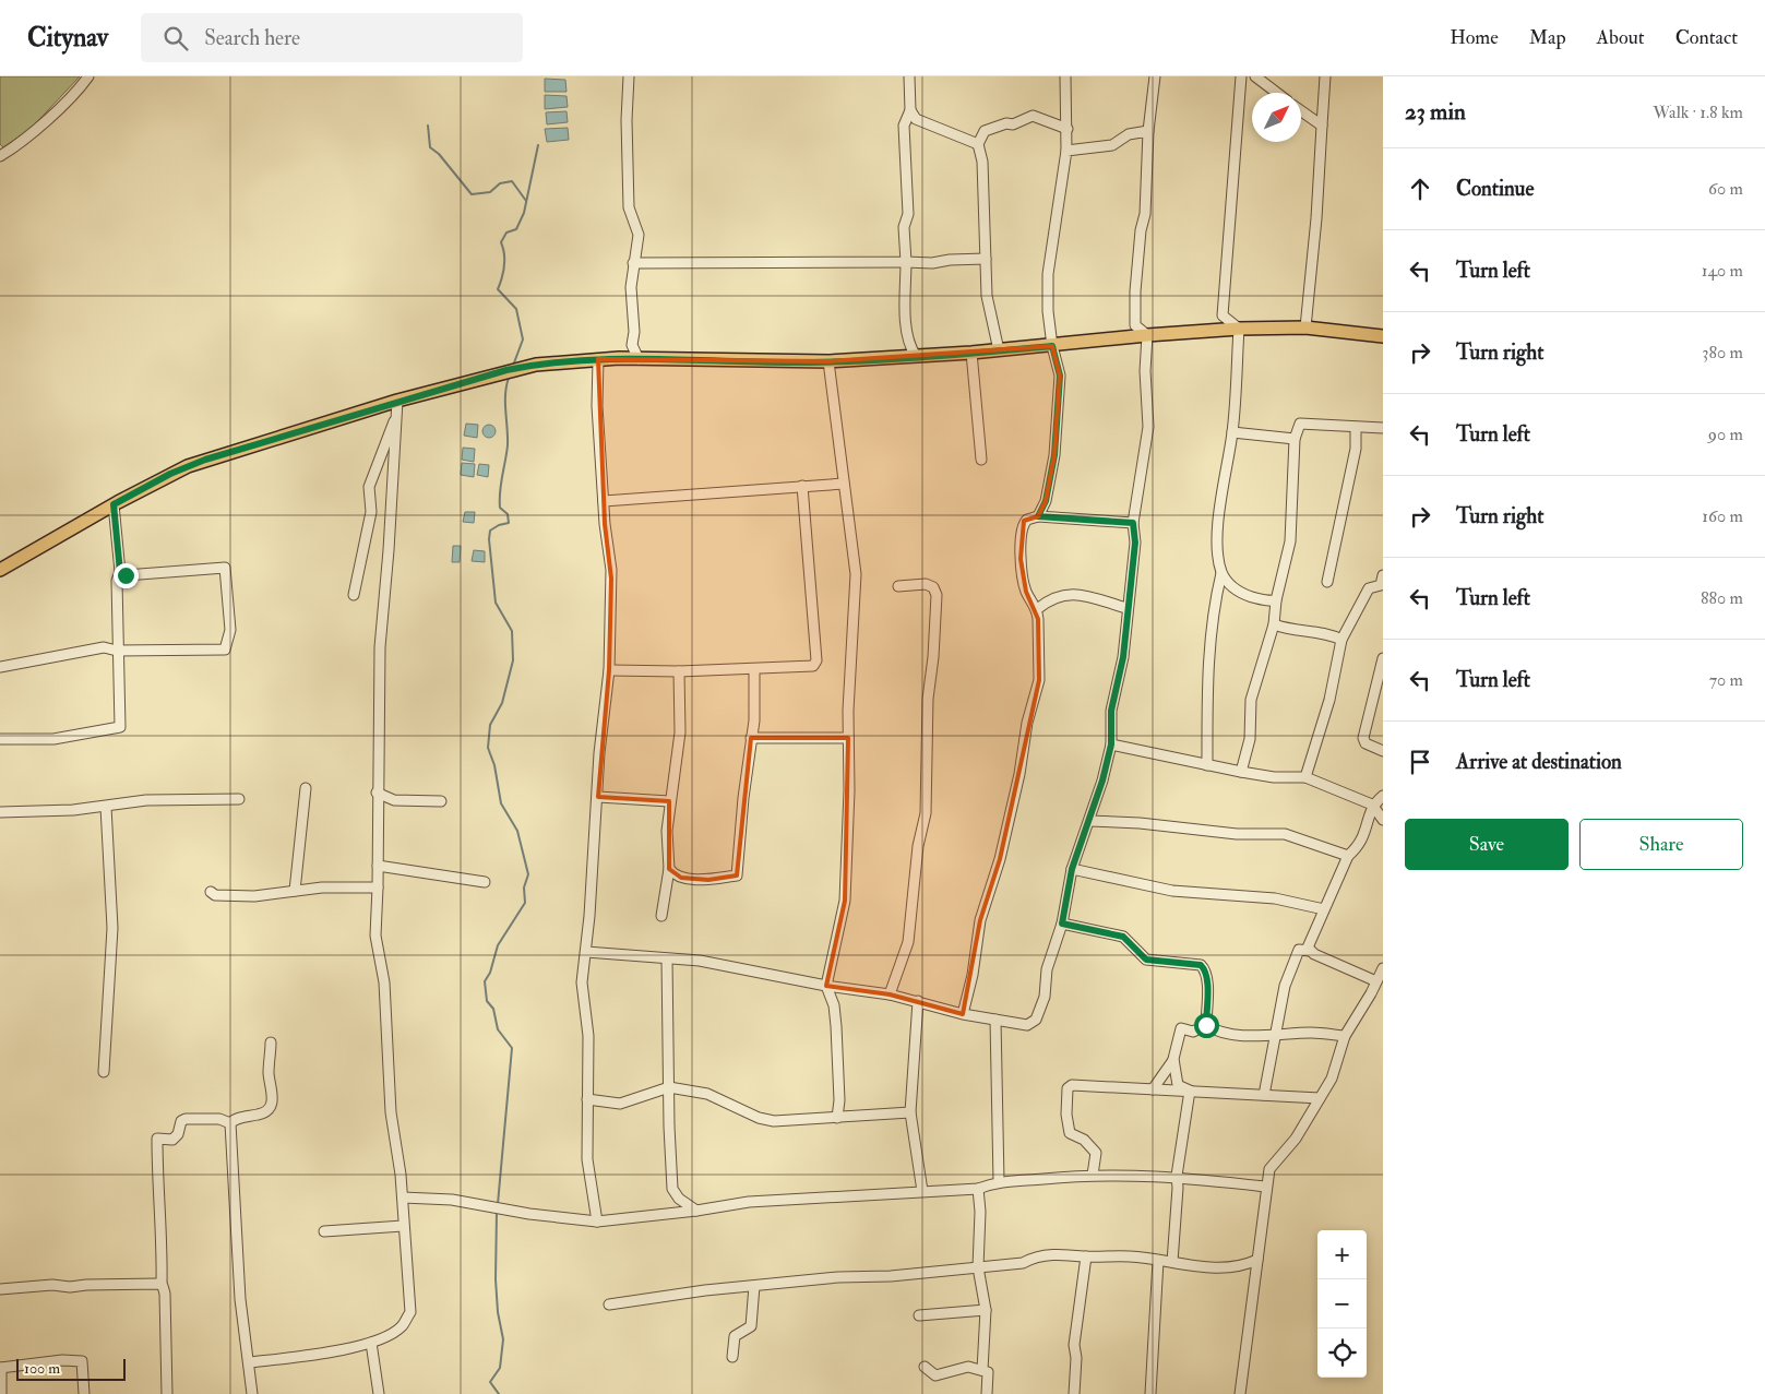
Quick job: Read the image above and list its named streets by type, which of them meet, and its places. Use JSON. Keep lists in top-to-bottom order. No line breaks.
{"scale_bar":"100 m","north":"top right","page":{"header":"Citynav","search":"Search here","nav":["Home","Map","About","Contact"],"heading":["23 min","Walk · 1.8 km"],"list":[["Continue","60 m"],["Turn left","140 m"],["Turn right","380 m"],["Turn left","90 m"],["Turn right","160 m"],["Turn left","880 m"],["Turn left","70 m"],"Arrive at destination"],"buttons":["Save","Share"],"map_buttons":["+","−"],"scale":"100 m"}}
